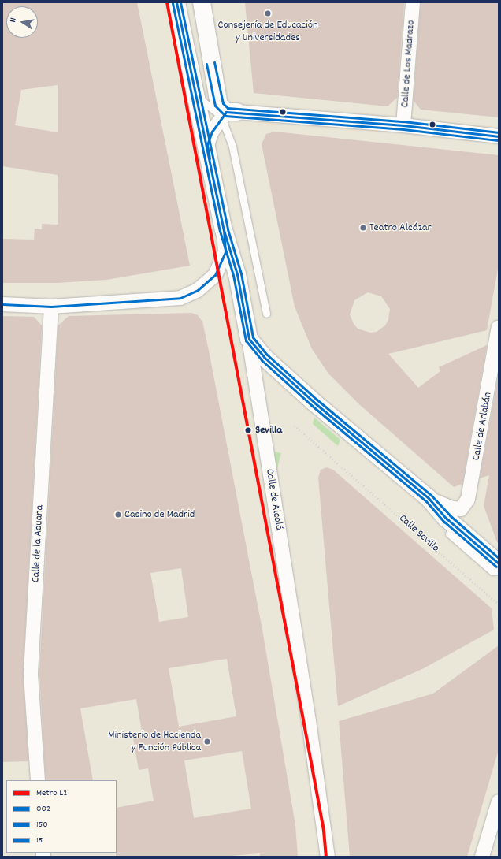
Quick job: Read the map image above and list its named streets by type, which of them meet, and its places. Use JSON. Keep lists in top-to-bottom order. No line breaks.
{"streets":{"street":["Calle de Los Madrazo","Calle de Arlabán","Calle de Alcalá","Calle de la Aduana"],"path":["Calle Sevilla"]},"places":["Consejería de Educación y Universidades","Teatro Alcázar","Sevilla","Casino de Madrid","Ministerio de Hacienda y Función Pública"],"lines":["metro line L2","transit line 002","transit line 15","transit line 150"],"legend":["Metro L2","002","150","15"],"north":"left"}
